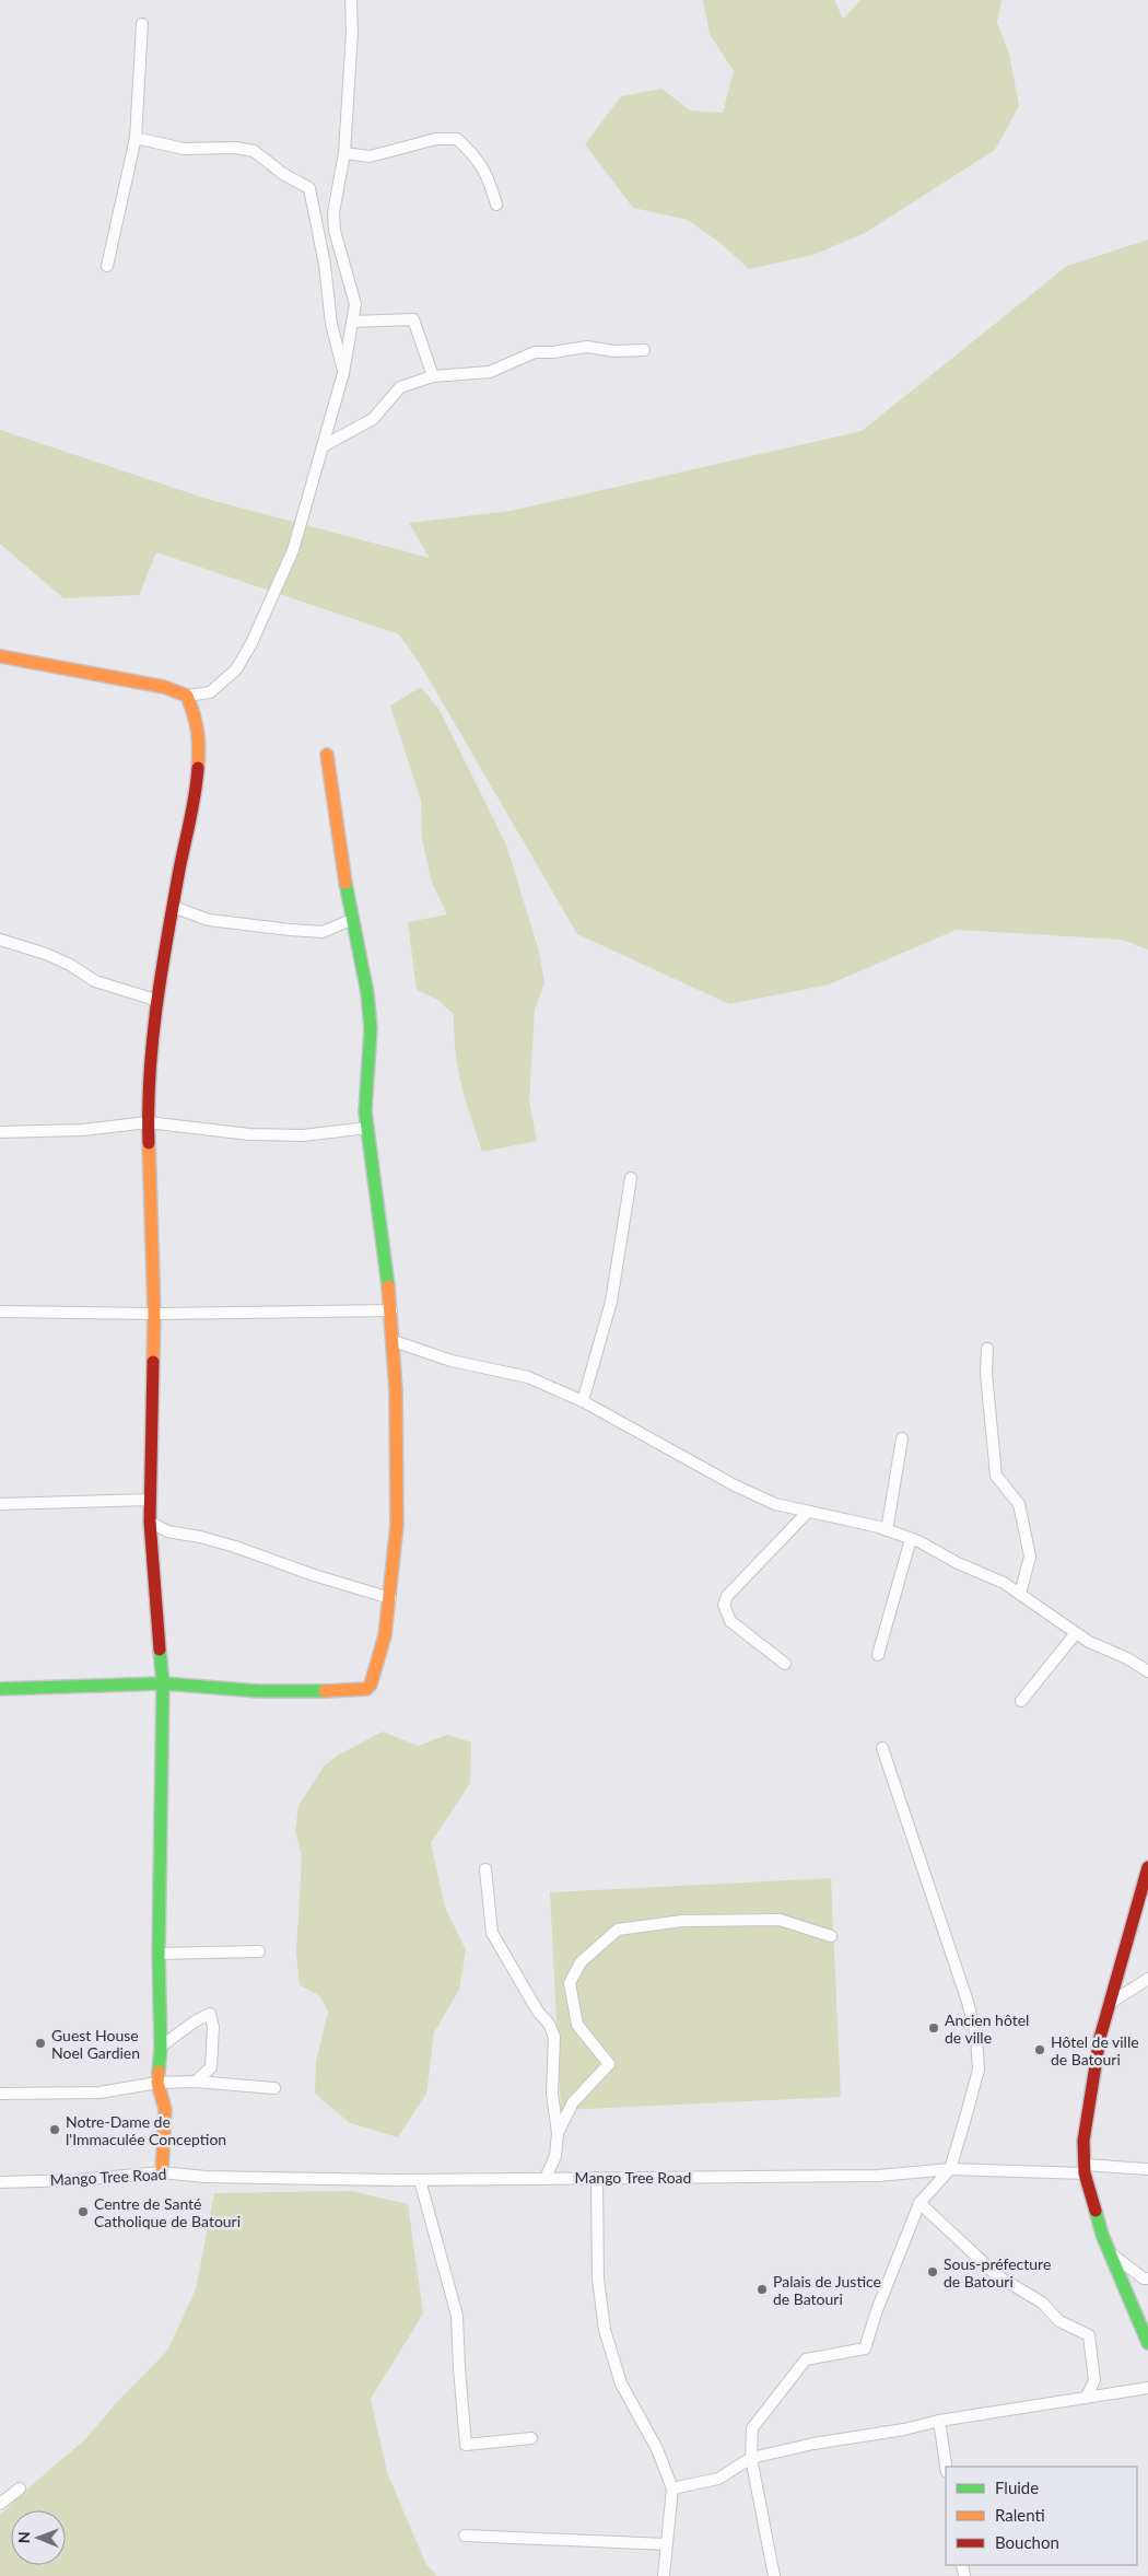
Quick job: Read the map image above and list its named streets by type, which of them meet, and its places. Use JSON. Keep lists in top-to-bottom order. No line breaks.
{"streets":{"street":["Mango Tree Road"]},"places":["Ancien hôtel de ville","Guest House Noel Gardien","Hôtel de ville de Batouri","Notre-Dame de l'Immaculée Conception","Centre de Santé Catholique de Batouri","Sous-préfecture de Batouri","Palais de Justice de Batouri"],"legend":["Fluide","Ralenti","Bouchon"],"north":"left"}
